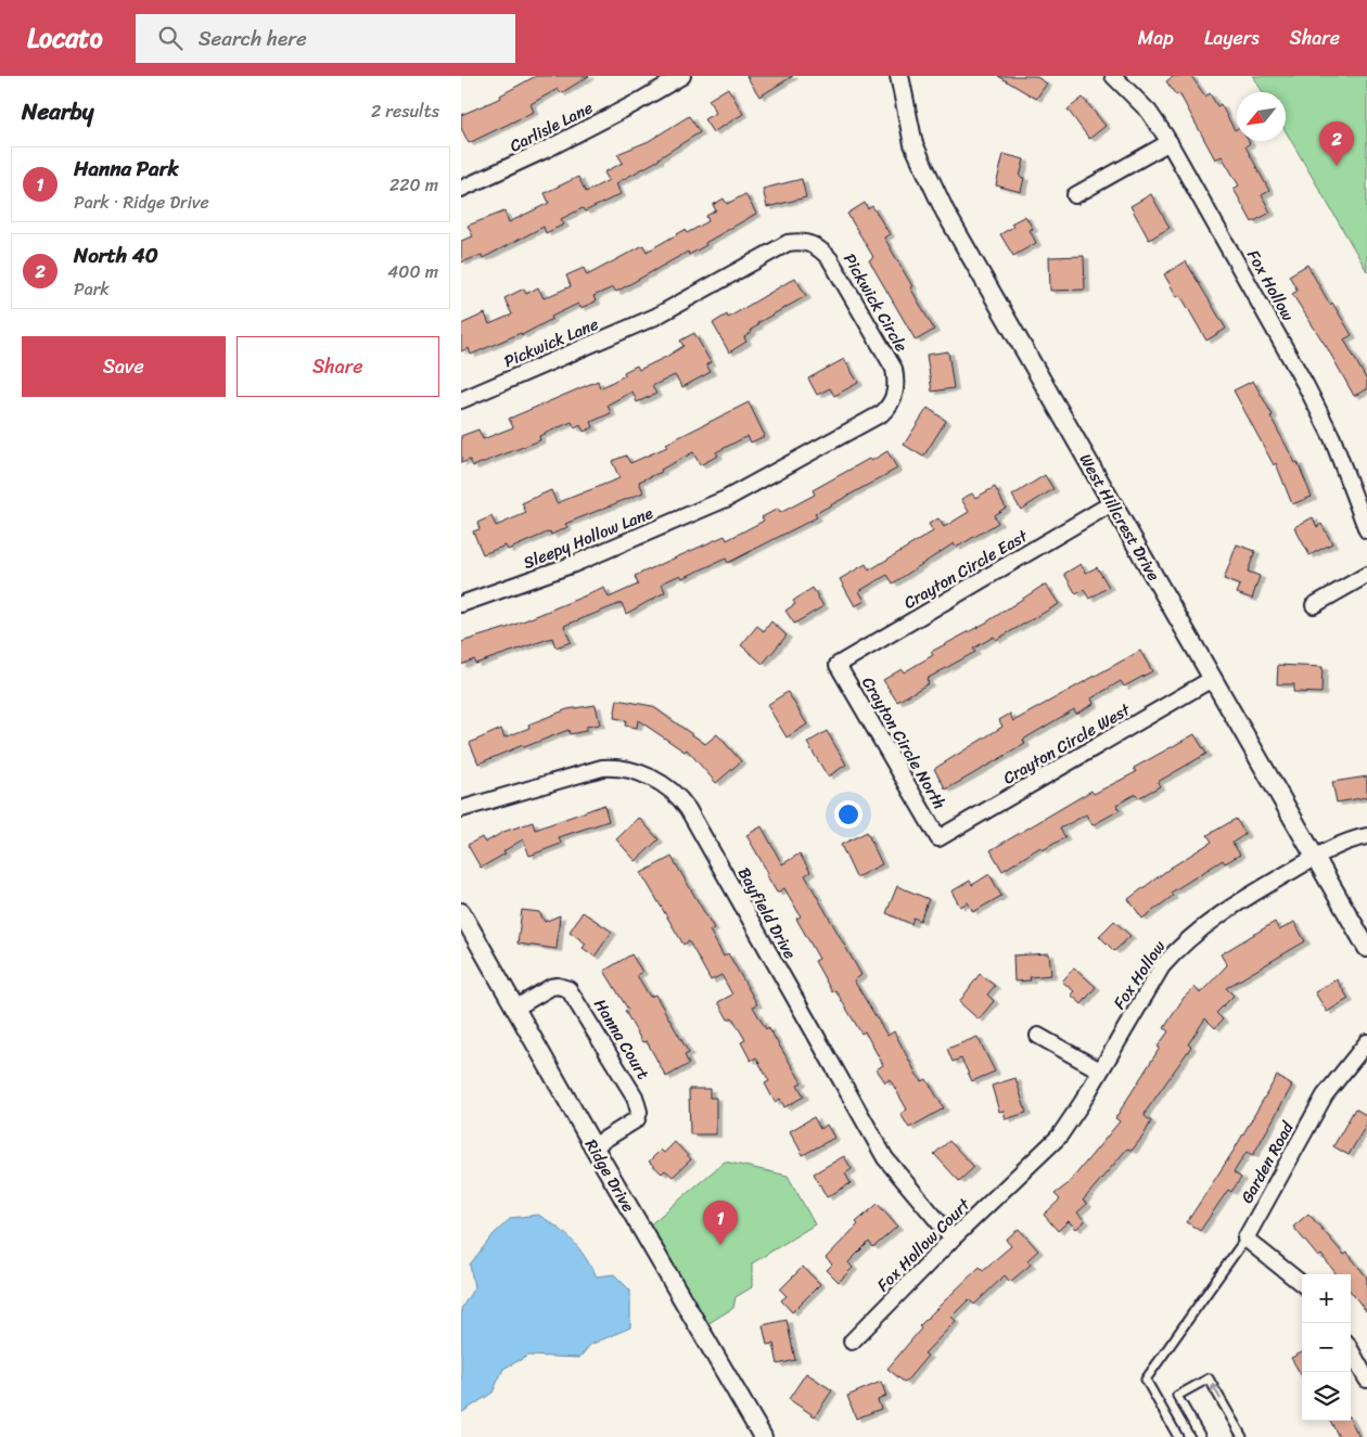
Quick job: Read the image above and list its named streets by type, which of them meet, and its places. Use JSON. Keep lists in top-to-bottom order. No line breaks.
{"streets":{"street":["Carlisle Lane","Fox Hollow","Pickwick Circle","Pickwick Lane","West Hillcrest Drive","Sleepy Hollow Lane","Crayton Circle East","Crayton Circle North","Crayton Circle West","Bayfield Drive","Hanna Court","Garden Road","Ridge Drive","Fox Hollow Court"]},"crossings":[["Fox Hollow","West Hillcrest Drive"],["Fox Hollow","Fox Hollow Court"],["Pickwick Circle","Pickwick Lane"],["Pickwick Circle","Sleepy Hollow Lane"],["West Hillcrest Drive","Crayton Circle East"],["West Hillcrest Drive","Crayton Circle West"],["Crayton Circle East","Crayton Circle North"],["Crayton Circle North","Crayton Circle West"],["Bayfield Drive","Fox Hollow Court"],["Hanna Court","Ridge Drive"]],"north":"bottom left","page":{"header":"Locato","search":"Search here","nav":["Map","Layers","Share"],"heading":["Nearby","2 results"],"pins":["2","1"],"list":[{"mark":"1","name":"Hanna Park","note":"Park · Ridge Drive","value":"220 m"},{"mark":"2","name":"North 40","note":"Park","value":"400 m"}],"buttons":["Save","Share"],"map_buttons":["+","−"]}}
